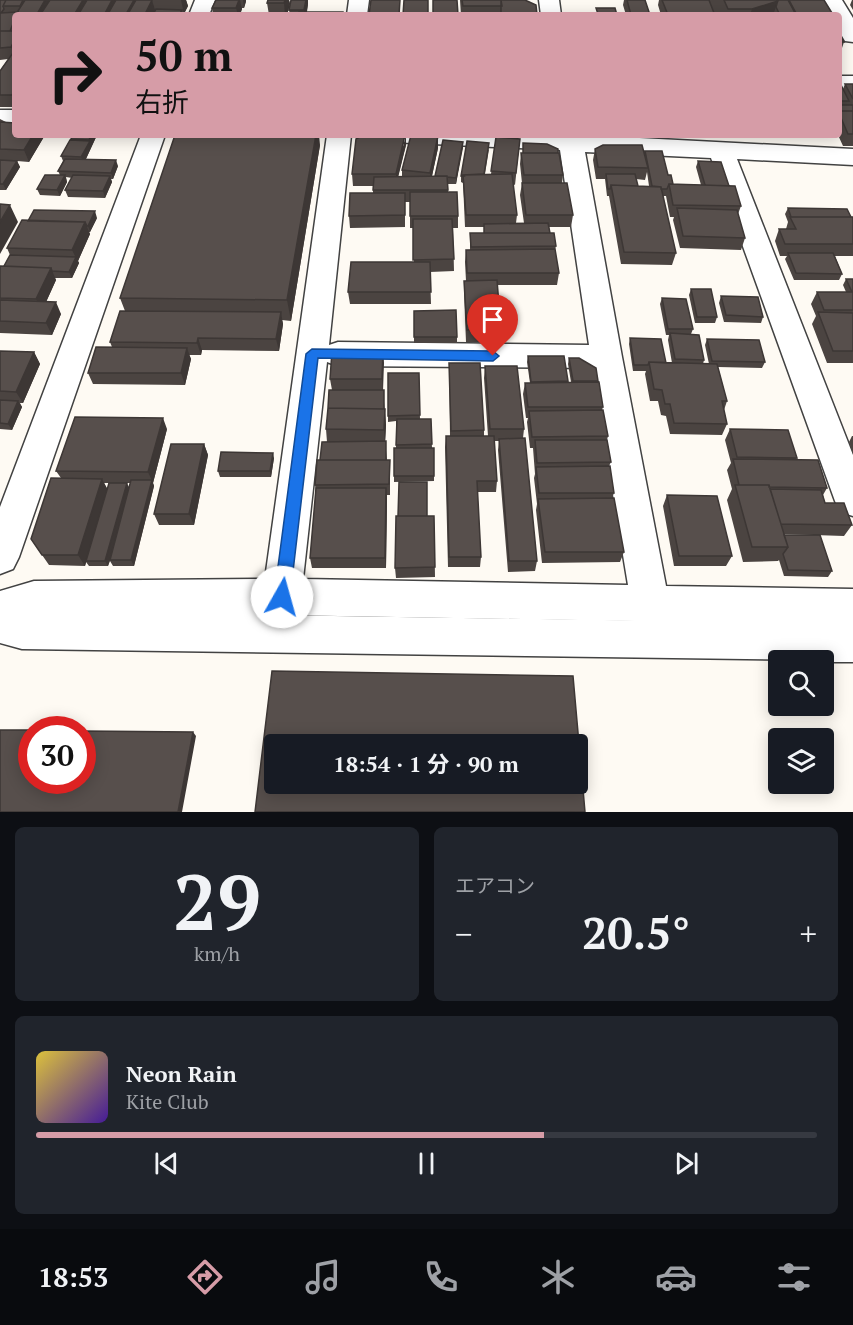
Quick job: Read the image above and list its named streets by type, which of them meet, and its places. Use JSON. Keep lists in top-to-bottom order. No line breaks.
{"page":{"turn":["50 m","右折"],"limit":"30","trip":"18:54 · 1 分 · 90 m","tile":[["29","km/h"],"エアコン"],"heat":["−","20.5°","+"],"song":["Neon Rain","Kite Club"],"tabs":"18:53"}}
